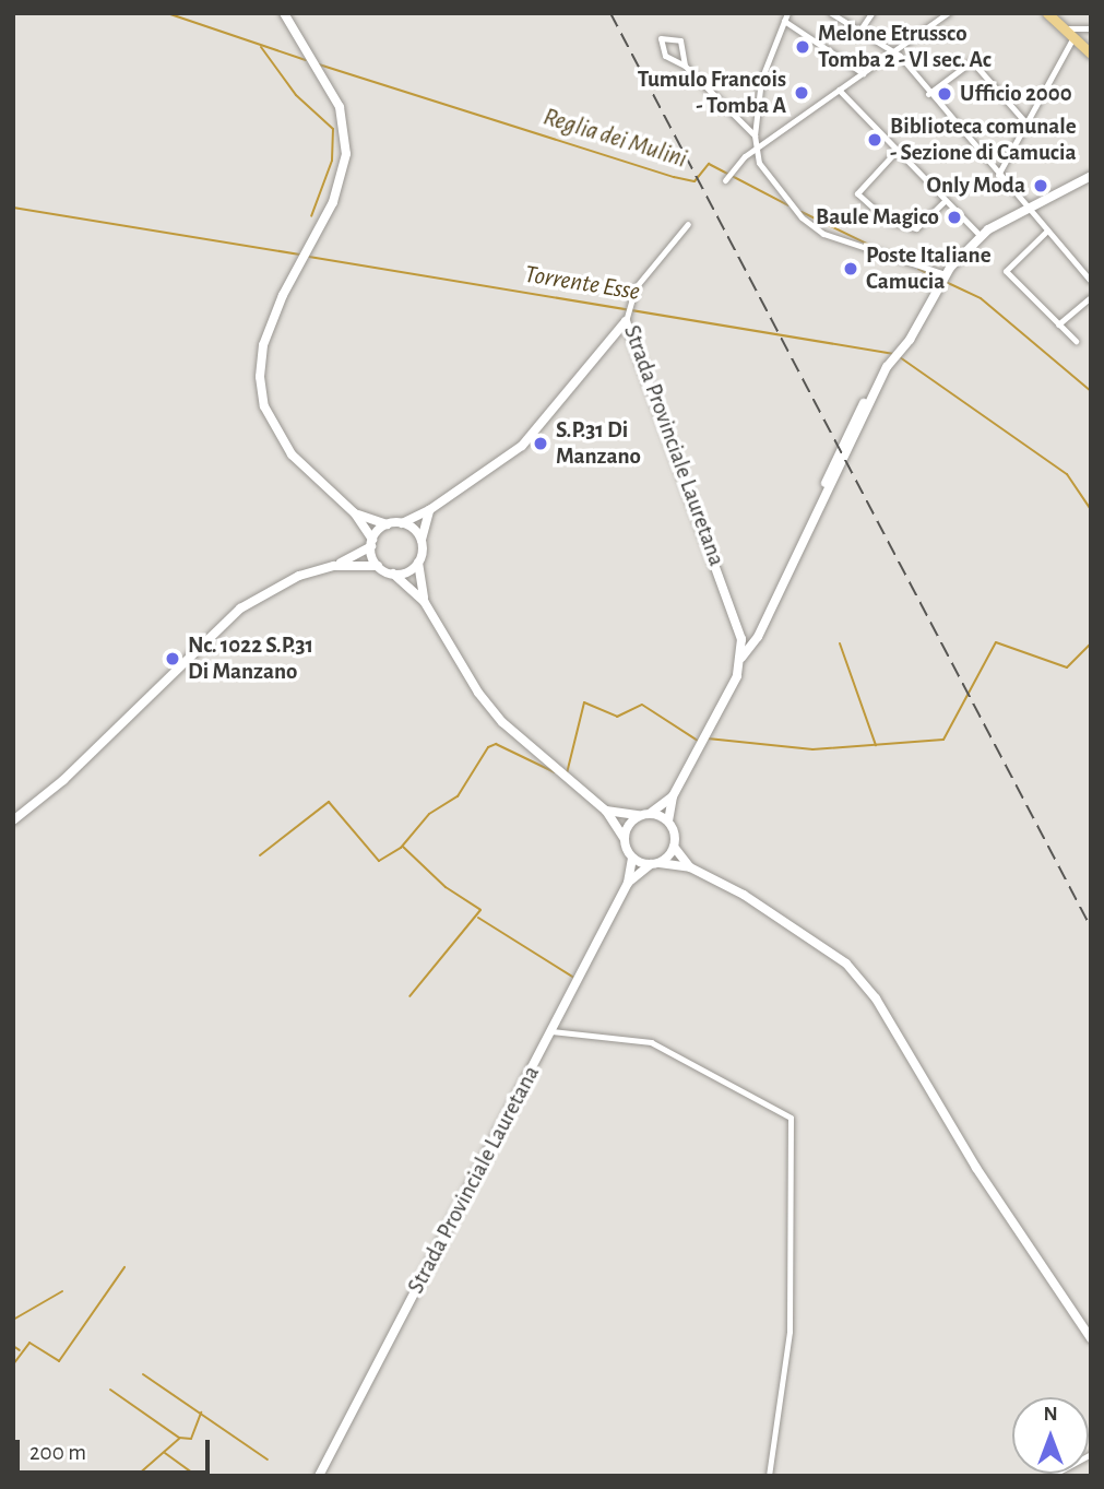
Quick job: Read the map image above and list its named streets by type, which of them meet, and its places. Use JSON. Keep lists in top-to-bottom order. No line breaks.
{"streets":{"main road":["Strada Provinciale Lauretana"]},"water":["Reglia dei Mulini","Torrente Esse"],"places":["Melone Etrussco Tomba 2 - VI sec. Ac","Tumulo Francois - Tomba A","Ufficio 2000","Biblioteca comunale - Sezione di Camucia","Only Moda","Baule Magico","Poste Italiane Camucia","S.P.31 Di Manzano","Nc. 1022 S.P.31 Di Manzano"],"scale_bar":"200 m","north":"top"}
